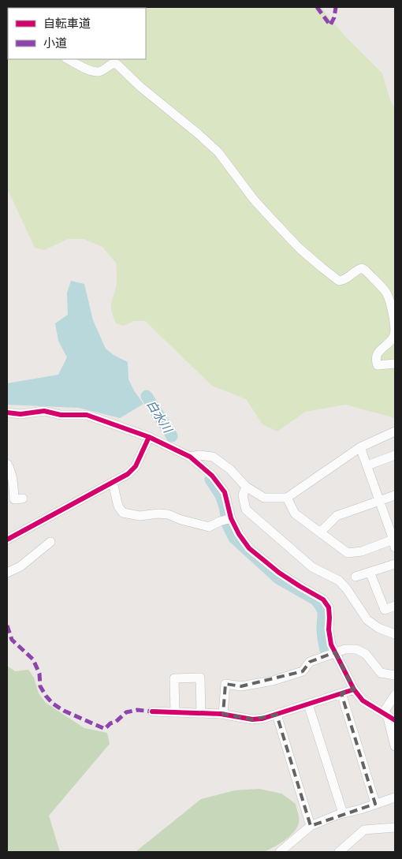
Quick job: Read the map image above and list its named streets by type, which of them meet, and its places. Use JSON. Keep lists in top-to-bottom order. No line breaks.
{"water":["白水川"],"legend":["自転車道","小道"]}
